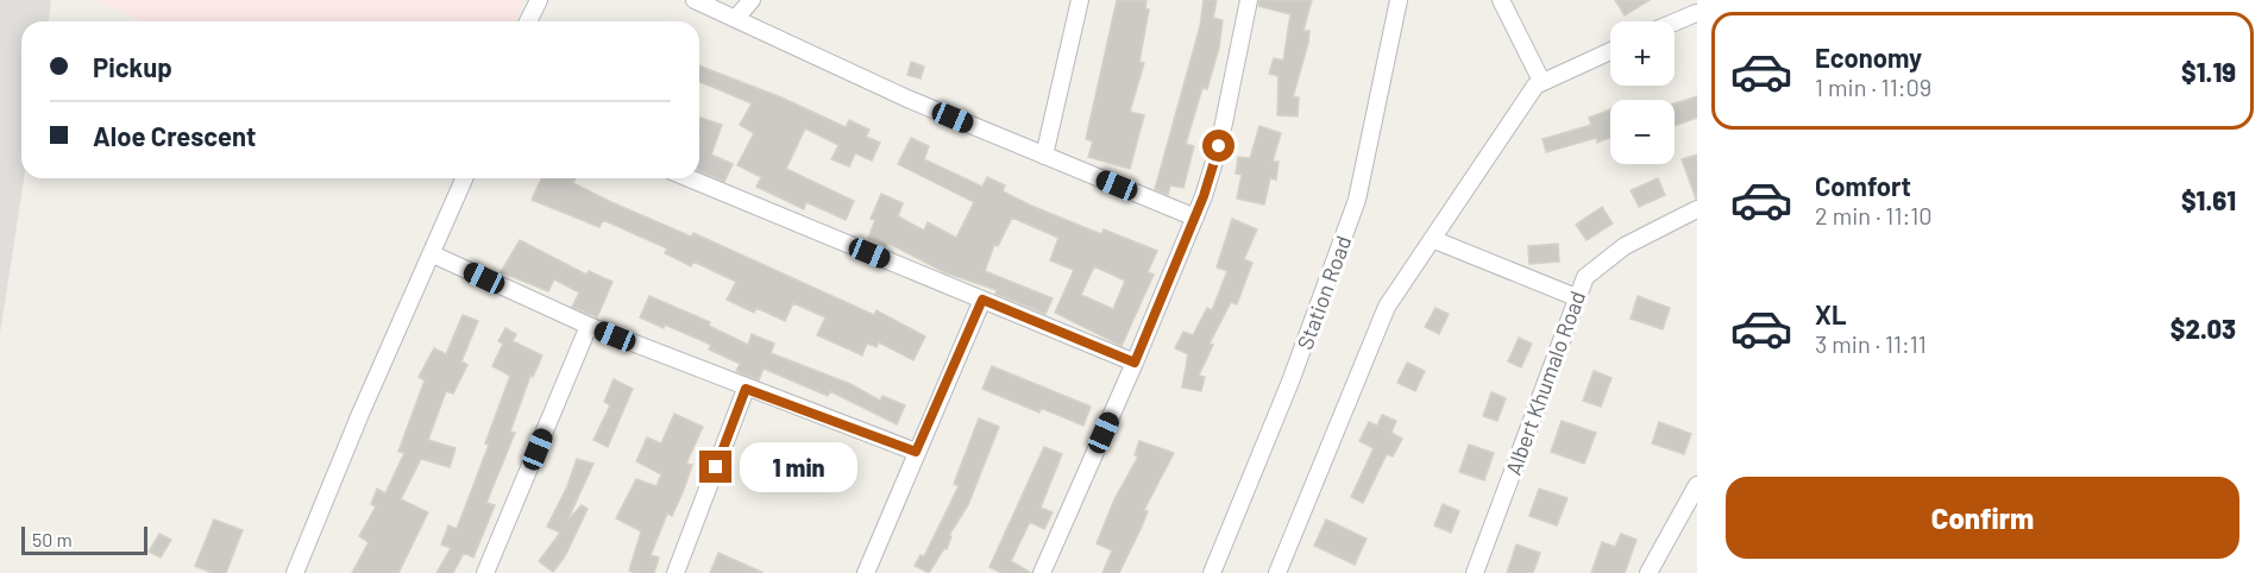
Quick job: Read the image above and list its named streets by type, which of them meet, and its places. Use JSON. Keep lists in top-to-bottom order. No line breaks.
{"streets":{"street":["Station Road","Albert Khumalo Road"]},"scale_bar":"50 m","page":{"list":[{"name":"Economy","note":"1 min · 11:09","value":"$1.19"},{"name":"Comfort","note":"2 min · 11:10","value":"$1.61"},{"name":"XL","note":"3 min · 11:11","value":"$2.03"}],"map_buttons":["+","−"],"banner":["Pickup","Aloe Crescent"],"bubble":"1 min","buttons":"Confirm","scale":"50 m"}}
